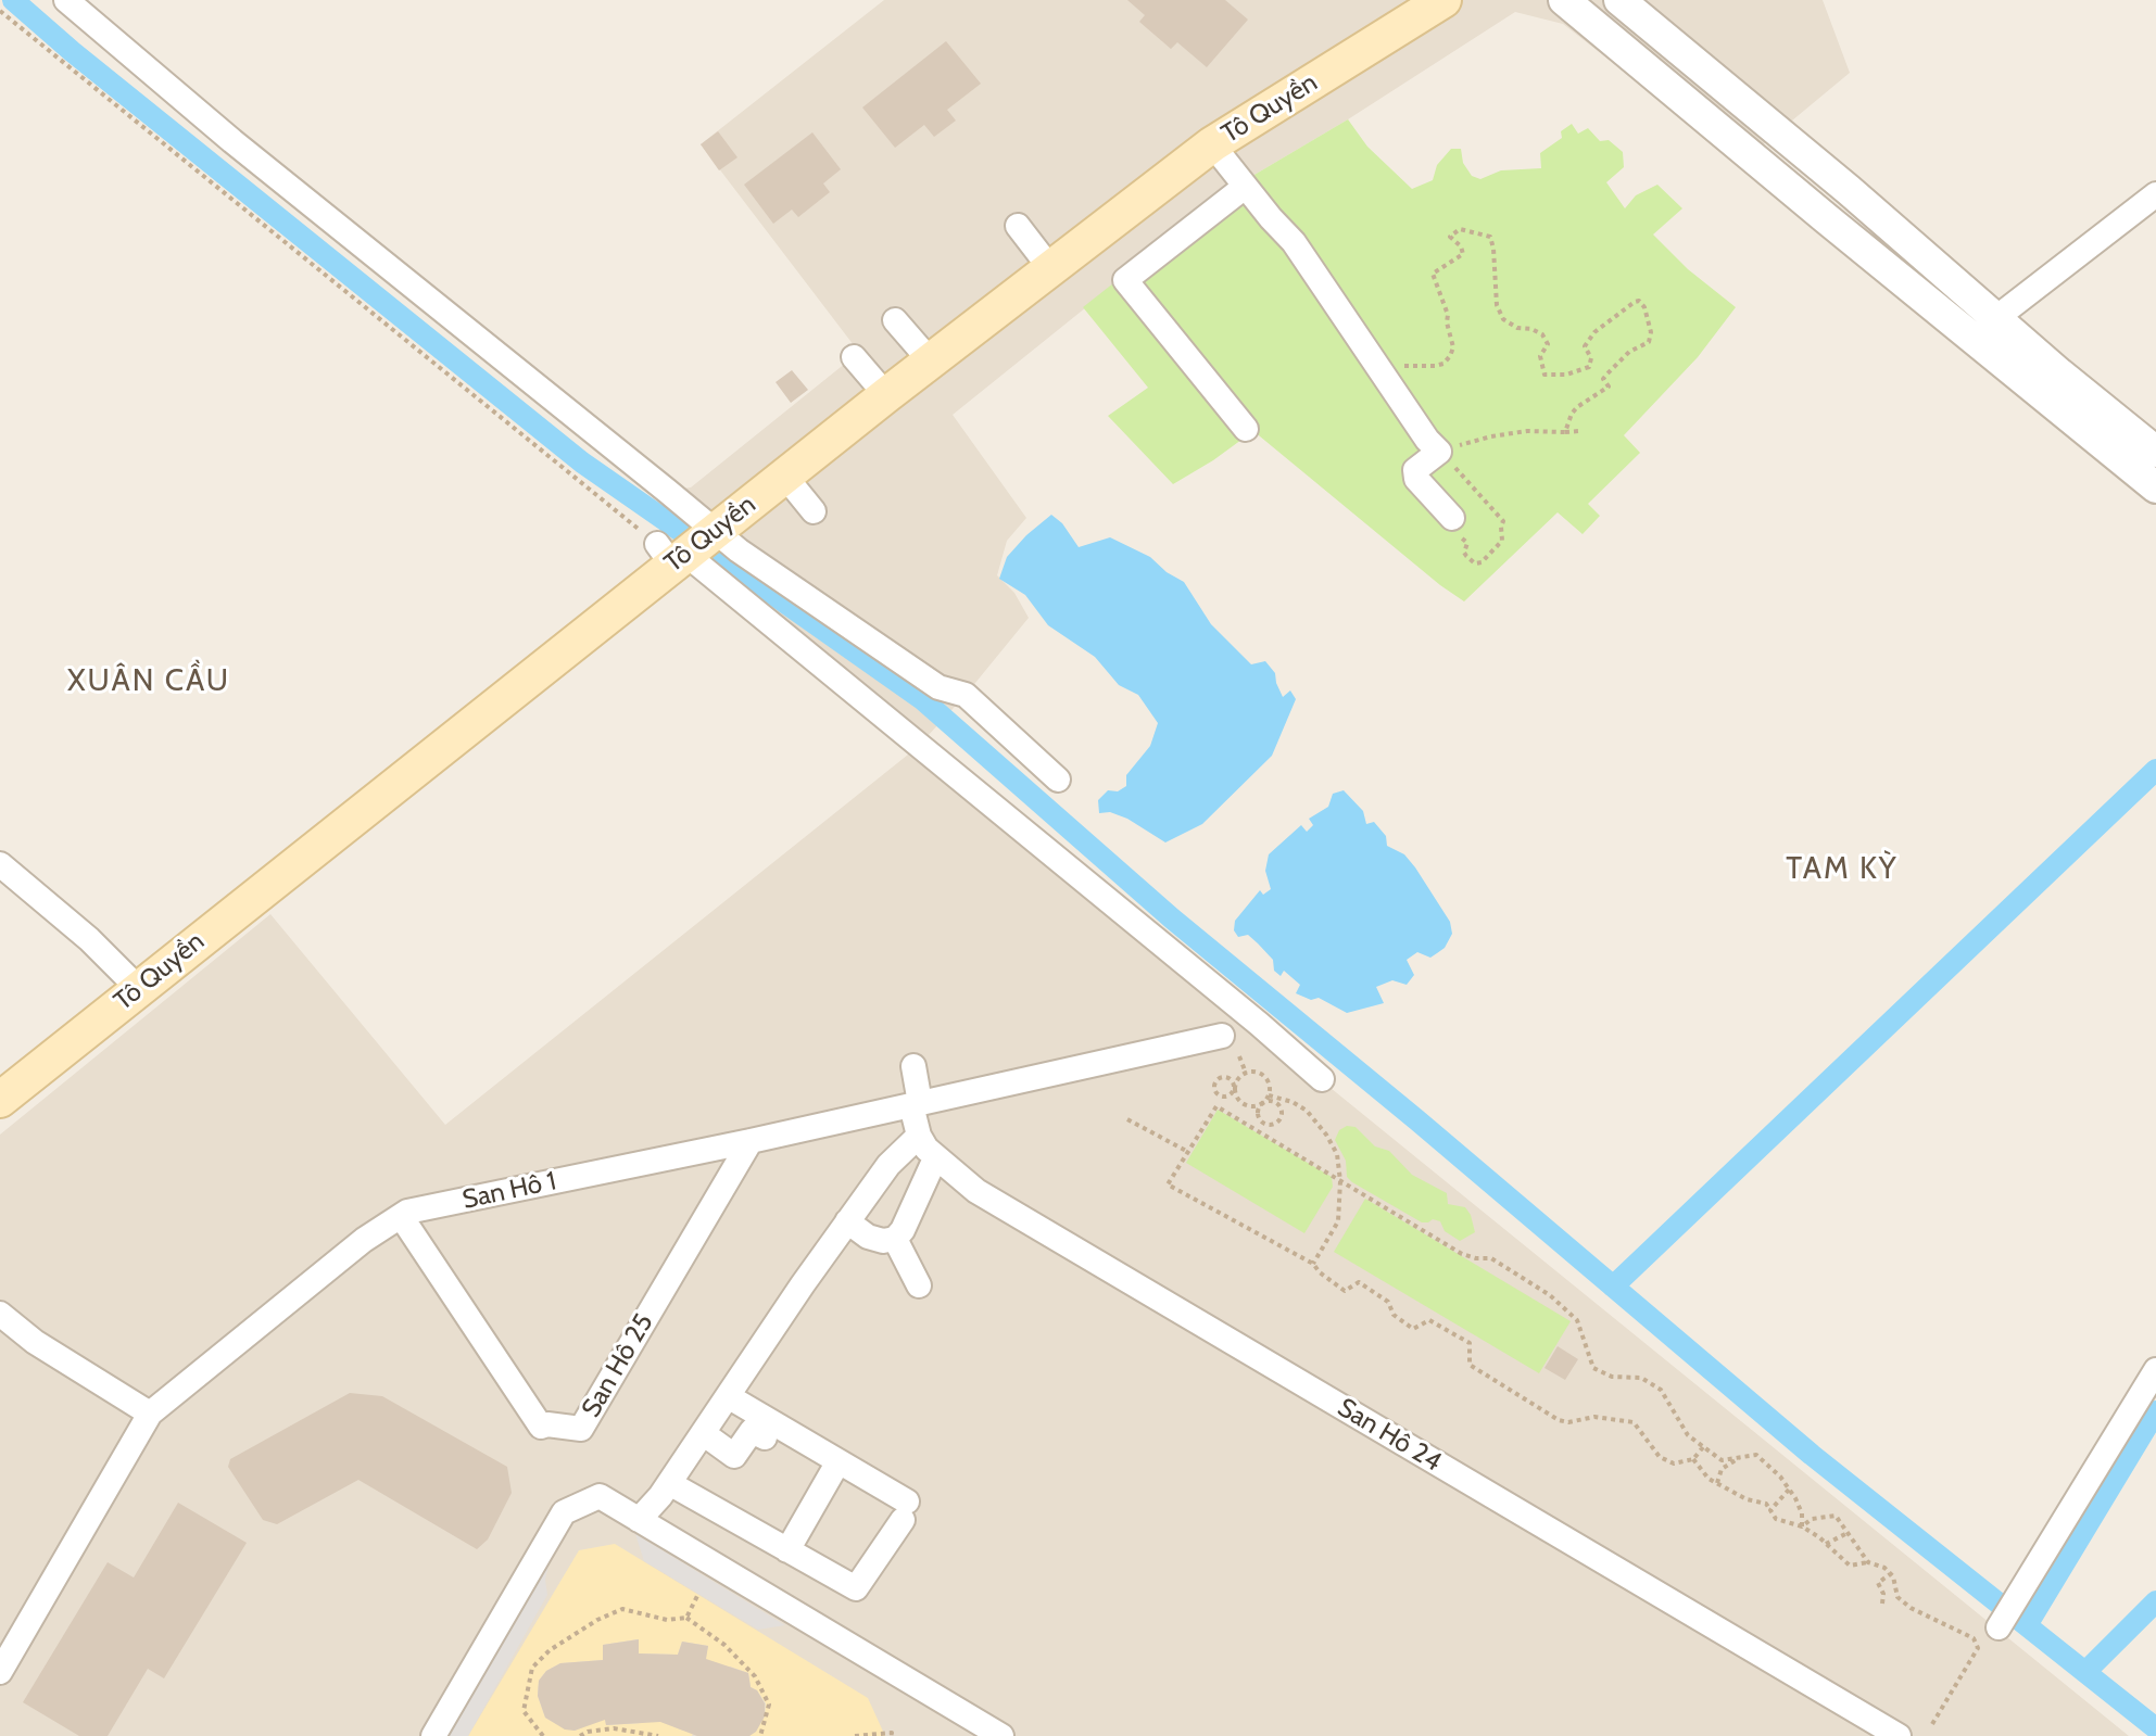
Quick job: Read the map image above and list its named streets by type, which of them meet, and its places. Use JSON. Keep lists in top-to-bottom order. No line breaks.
{"streets":{"main road":["Tô Quyền"],"street":["San Hô 1","San Hô 25","San Hô 24"]},"crossings":[["San Hô 1","San Hô 25"],["San Hô 1","San Hô 24"]],"districts":["XUÂN CẦU","TAM KỲ"]}
